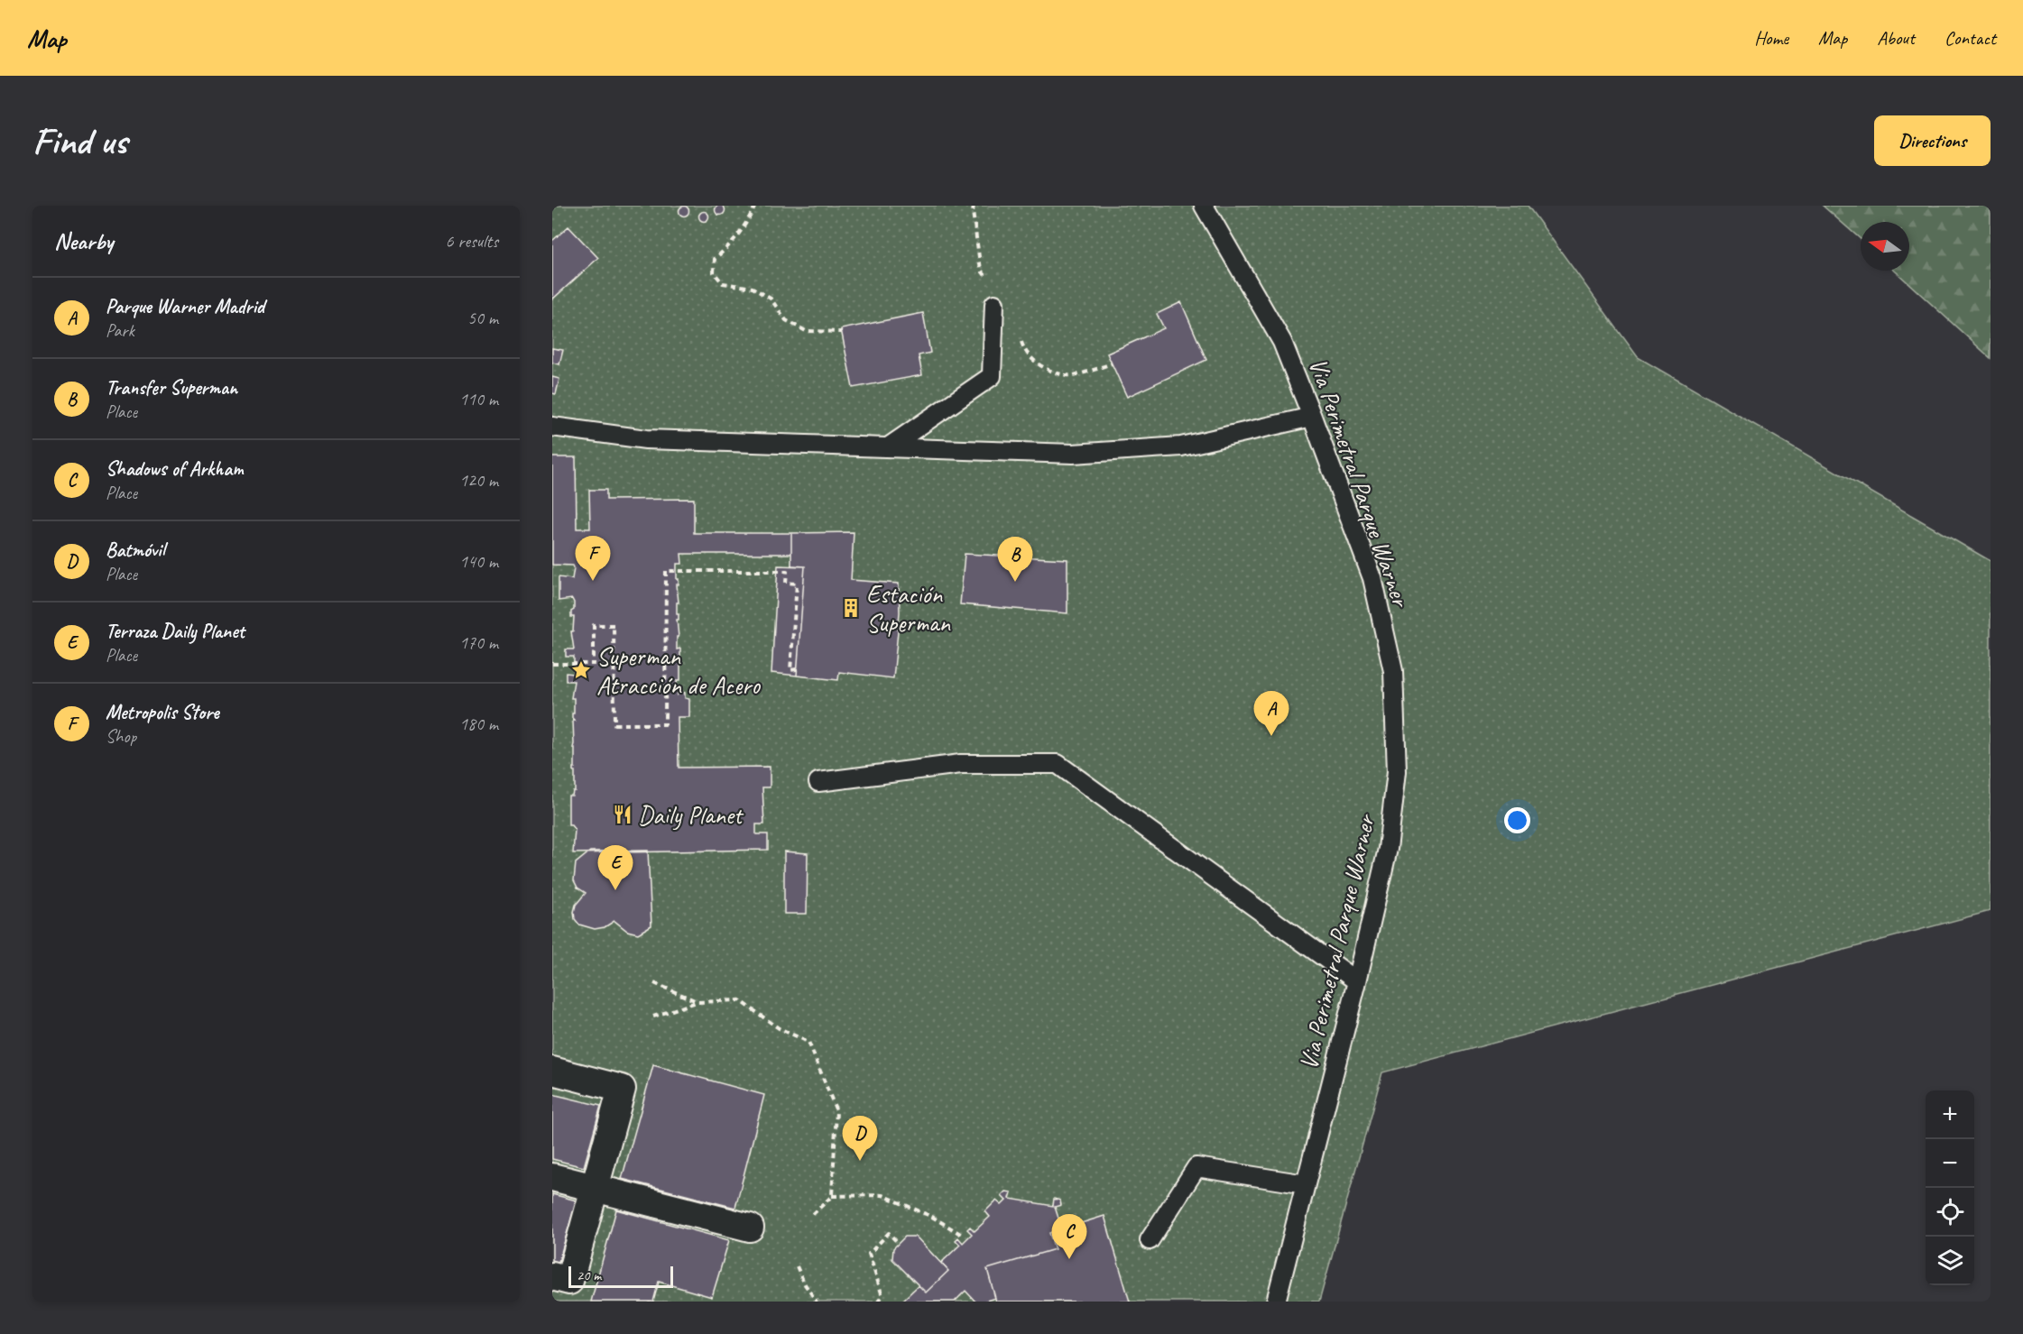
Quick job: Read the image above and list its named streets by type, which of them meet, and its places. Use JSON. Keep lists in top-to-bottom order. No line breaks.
{"streets":{"lane":["Via Perimetral Parque Warner"]},"places":{"building":["Estación Superman"],"place":["Superman Atracción de Acero"],"restaurant":["Daily Planet"]},"scale_bar":"20 m","north":"left","page":{"header":"Map","nav":["Home","Map","About","Contact"],"buttons":"Directions","title":"Find us","heading":["Nearby","6 results"],"list":[{"mark":"A","name":"Parque Warner Madrid","note":"Park","value":"50 m"},{"mark":"B","name":"Transfer Superman","note":"Place","value":"110 m"},{"mark":"C","name":"Shadows of Arkham","note":"Place","value":"120 m"},{"mark":"D","name":"Batmóvil","note":"Place","value":"140 m"},{"mark":"E","name":"Terraza Daily Planet","note":"Place","value":"170 m"},{"mark":"F","name":"Metropolis Store","note":"Shop","value":"180 m"}],"pins":["F","B","A","E","D","C"],"map_buttons":["+","−"],"scale":"20 m"}}
